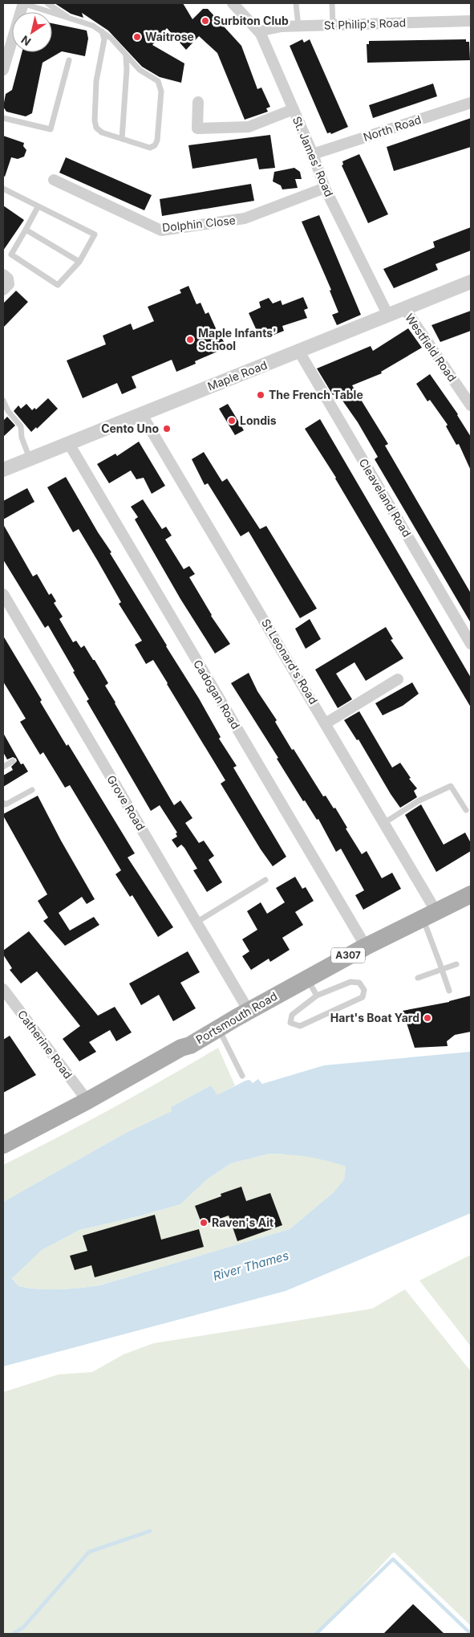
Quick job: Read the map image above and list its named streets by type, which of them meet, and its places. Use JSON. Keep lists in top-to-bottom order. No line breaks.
{"streets":{"main road":["A307","Portsmouth Road"],"street":["St Philip's Road","North Road","St. James' Road","Dolphin Close","Westfield Road","Maple Road","Cleaveland Road","St Leonard's Road","Cadogan Road","Grove Road","Catherine Road"]},"crossings":[["St Philip's Road","St. James' Road"],["North Road","St. James' Road"],["St. James' Road","Dolphin Close"],["St. James' Road","Maple Road"],["Westfield Road","Maple Road"],["Maple Road","Cleaveland Road"],["Maple Road","St Leonard's Road"],["Maple Road","Cadogan Road"],["St Leonard's Road","Portsmouth Road"],["Cadogan Road","Portsmouth Road"],["Grove Road","Portsmouth Road"],["Portsmouth Road","Catherine Road"]],"water":["River Thames"],"places":["Surbiton Club","Waitrose","Maple Infants' School","The French Table","Londis","Cento Uno","Hart's Boat Yard","Raven's Ait"],"north":"bottom left"}
